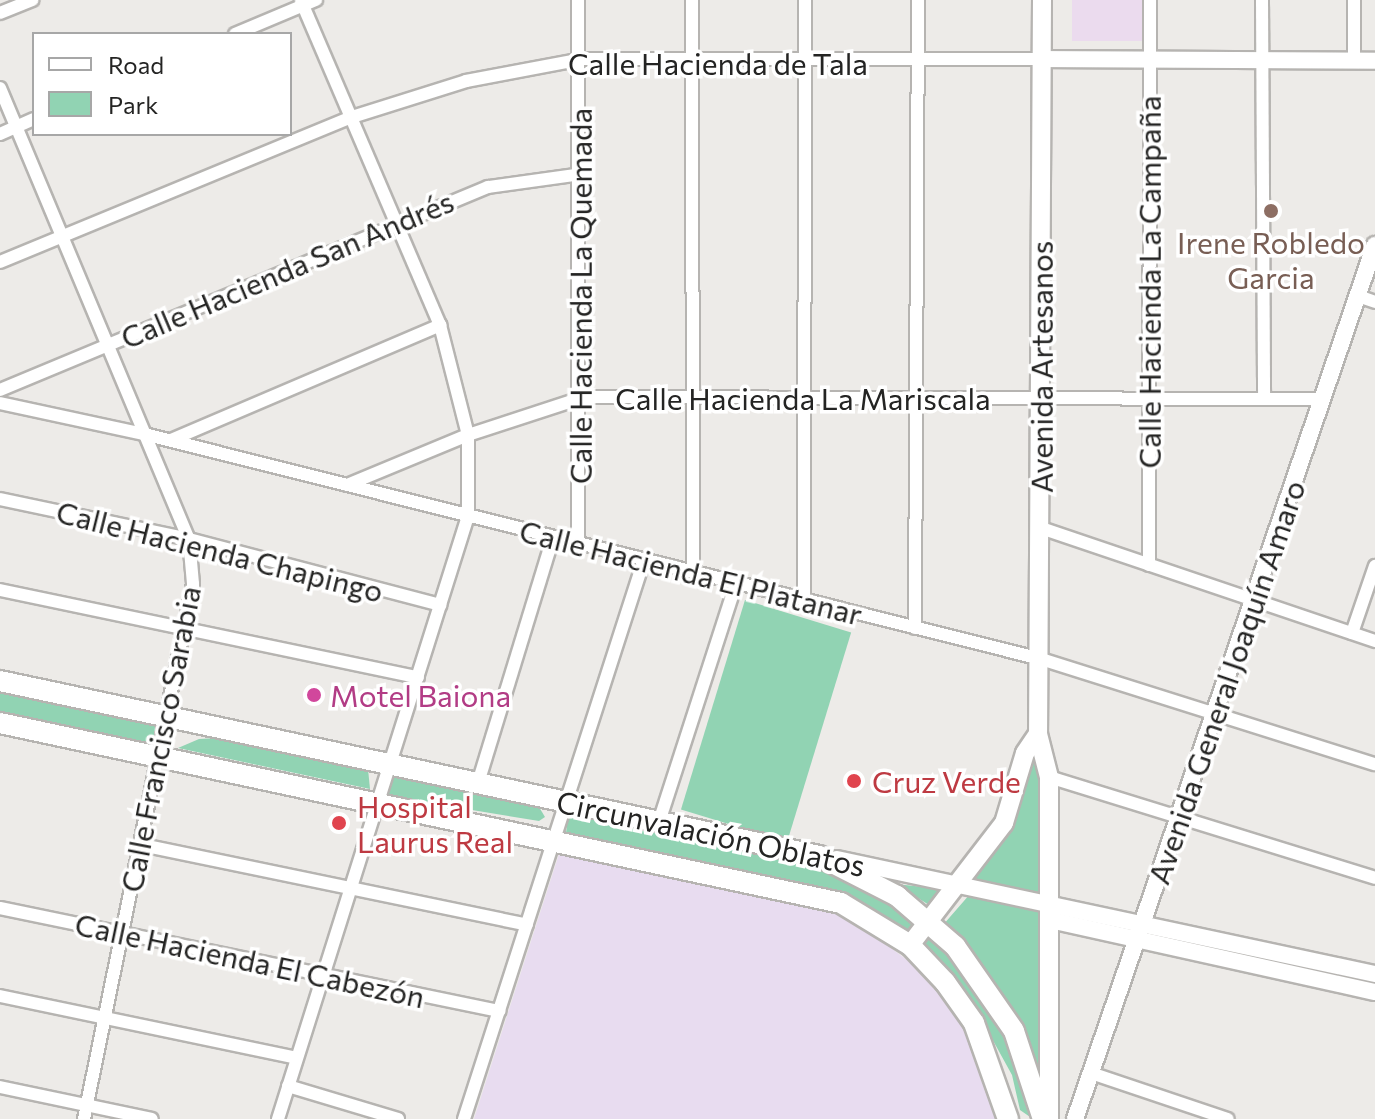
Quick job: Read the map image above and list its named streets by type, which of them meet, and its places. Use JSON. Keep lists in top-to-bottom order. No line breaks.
{"streets":{"main road":["Avenida Artesanos","Circunvalación Oblatos"],"street":["Calle Hacienda de Tala","Calle Hacienda San Andrés","Calle Hacienda La Campaña","Calle Hacienda La Quemada","Calle Hacienda La Mariscala","Calle Hacienda Chapingo","Calle Hacienda El Platanar","Avenida General Joaquín Amaro","Calle Francisco Sarabia","Calle Hacienda El Cabezón"]},"crossings":[["Calle Hacienda de Tala","Calle Hacienda La Campaña"],["Calle Hacienda de Tala","Calle Hacienda La Quemada"],["Calle Hacienda de Tala","Avenida Artesanos"],["Calle Hacienda de Tala","Calle Francisco Sarabia"],["Calle Hacienda San Andrés","Calle Hacienda La Quemada"],["Calle Hacienda San Andrés","Calle Francisco Sarabia"],["Calle Hacienda La Campaña","Calle Hacienda La Mariscala"],["Calle Hacienda La Quemada","Calle Hacienda La Mariscala"],["Calle Hacienda La Quemada","Calle Hacienda El Platanar"],["Avenida Artesanos","Calle Hacienda La Mariscala"],["Avenida Artesanos","Calle Hacienda El Platanar"],["Avenida Artesanos","Circunvalación Oblatos"],["Calle Hacienda La Mariscala","Calle Hacienda El Platanar"],["Calle Hacienda La Mariscala","Avenida General Joaquín Amaro"],["Calle Hacienda Chapingo","Calle Francisco Sarabia"],["Calle Hacienda El Platanar","Avenida General Joaquín Amaro"],["Calle Hacienda El Platanar","Calle Francisco Sarabia"],["Avenida General Joaquín Amaro","Circunvalación Oblatos"],["Calle Francisco Sarabia","Circunvalación Oblatos"],["Calle Francisco Sarabia","Calle Hacienda El Cabezón"]],"places":["Irene Robledo Garcia","Motel Baiona","Cruz Verde","Hospital Laurus Real"],"legend":["Road","Park"]}
